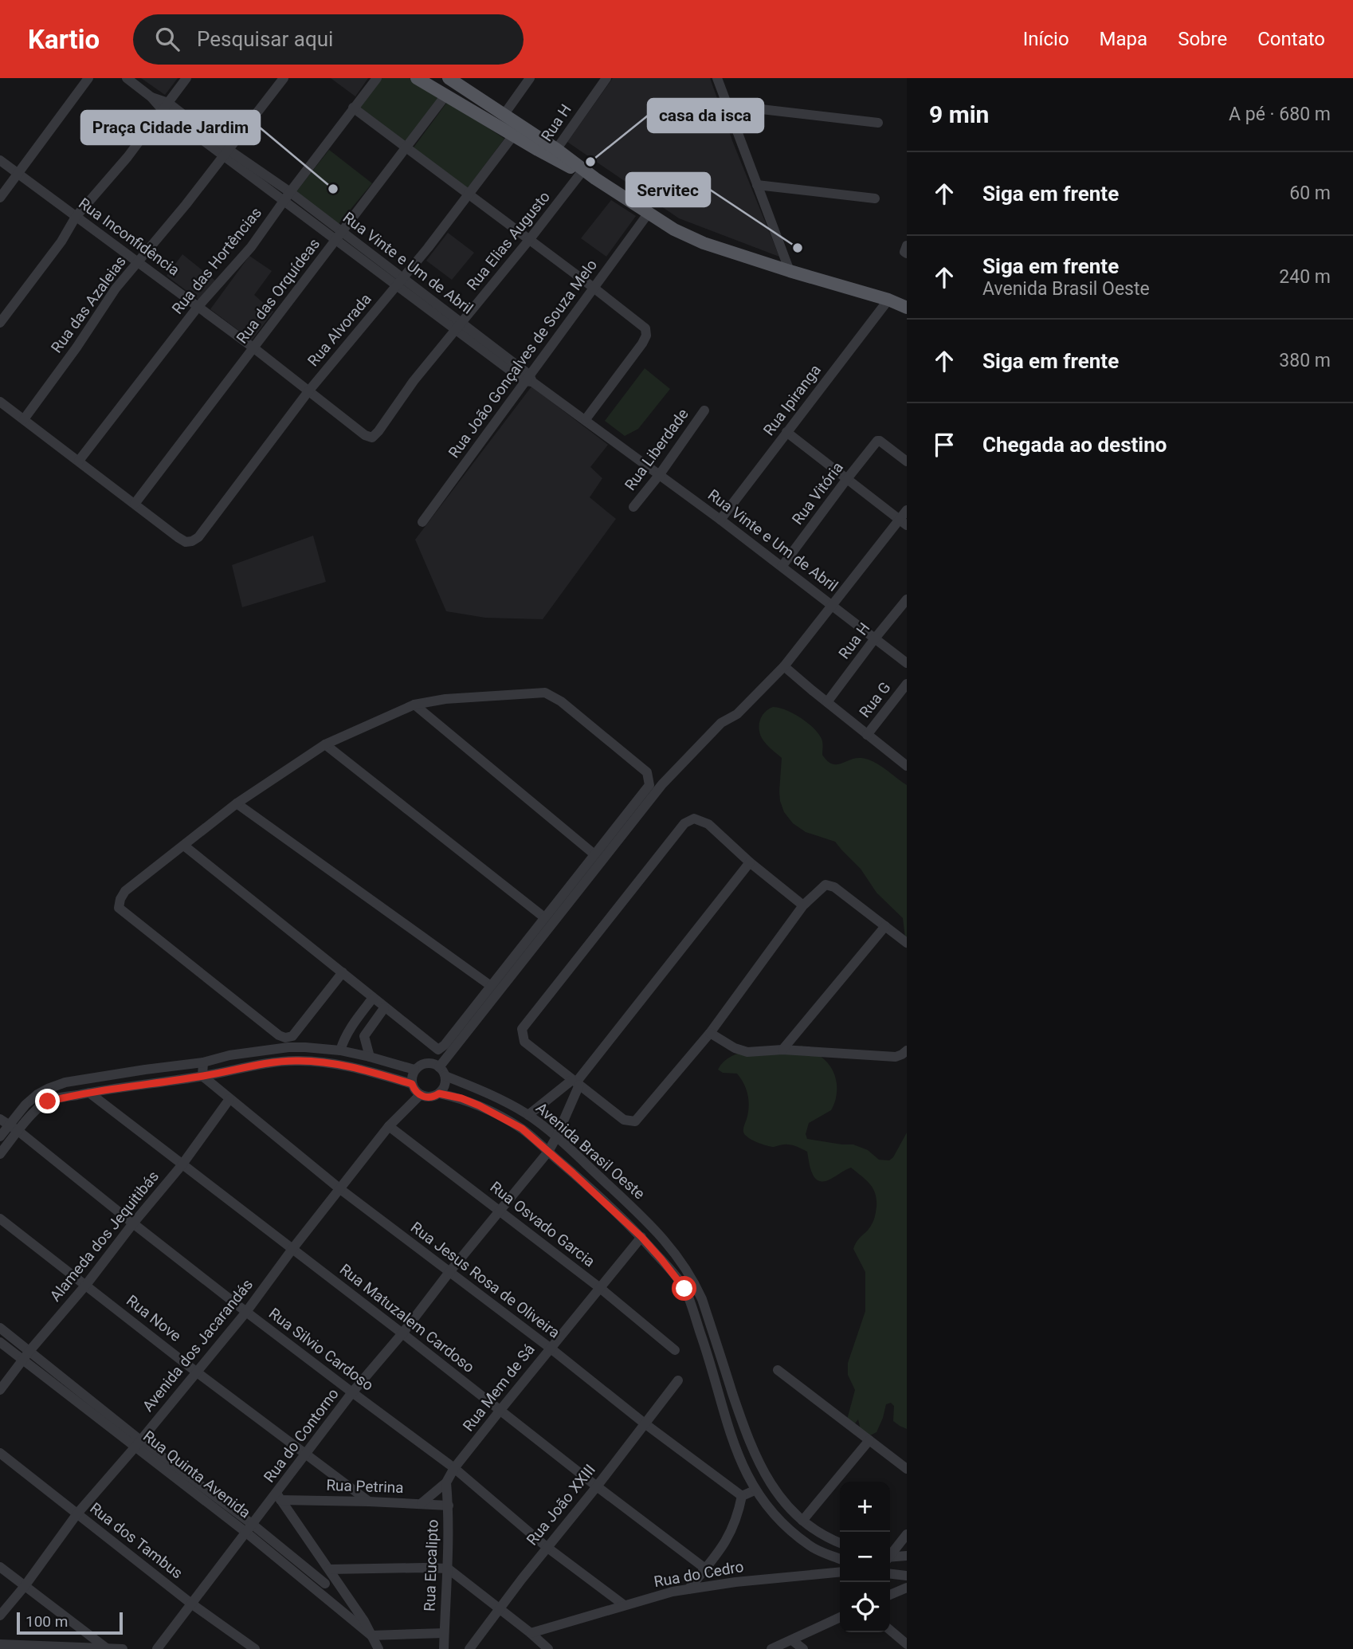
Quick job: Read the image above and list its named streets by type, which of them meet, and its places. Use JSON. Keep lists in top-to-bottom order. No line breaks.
{"streets":{"street":["Rua H","Rua Inconfidência","Rua Elias Augusto","Rua das Hortências","Rua Vinte e Um de Abril","Rua das Orquídeas","Rua das Azaleias","Rua Alvorada","Rua João Gonçalves de Souza Melo","Rua Ipiranga","Rua Liberdade","Rua Vitória","Rua G","Avenida Brasil Oeste","Rua Osvado Garcia","Alameda dos Jequitibás","Rua Jesus Rosa de Oliveira","Rua Nove","Rua Matuzalem Cardoso","Avenida dos Jacarandás","Rua Silvio Cardoso","Rua Mem de Sá","Rua do Contorno","Rua Quinta Avenida","Rua Petrina","Rua João XXIII","Rua dos Tambus","Rua Eucalipto","Rua do Cedro"]},"crossings":[["Rua H","Rua Vinte e Um de Abril"],["Rua Inconfidência","Rua Elias Augusto"],["Rua Inconfidência","Rua das Hortências"],["Rua Inconfidência","Rua das Orquídeas"],["Rua Inconfidência","Rua das Azaleias"],["Rua Inconfidência","Rua Alvorada"],["Rua Elias Augusto","Rua Vinte e Um de Abril"],["Rua das Hortências","Rua Vinte e Um de Abril"],["Rua Vinte e Um de Abril","Rua das Orquídeas"],["Rua Vinte e Um de Abril","Rua das Azaleias"],["Rua Vinte e Um de Abril","Rua Alvorada"],["Rua Vinte e Um de Abril","Rua João Gonçalves de Souza Melo"],["Rua Vinte e Um de Abril","Rua Ipiranga"],["Rua Vinte e Um de Abril","Rua Liberdade"],["Rua Vinte e Um de Abril","Rua Vitória"],["Rua das Orquídeas","Rua Alvorada"],["Avenida Brasil Oeste","Avenida dos Jacarandás"],["Avenida Brasil Oeste","Rua Mem de Sá"],["Avenida Brasil Oeste","Rua do Contorno"],["Rua Osvado Garcia","Avenida dos Jacarandás"],["Rua Osvado Garcia","Rua Mem de Sá"],["Rua Osvado Garcia","Rua do Contorno"],["Alameda dos Jequitibás","Rua Jesus Rosa de Oliveira"],["Alameda dos Jequitibás","Rua Nove"],["Alameda dos Jequitibás","Rua Matuzalem Cardoso"],["Alameda dos Jequitibás","Rua Silvio Cardoso"],["Alameda dos Jequitibás","Rua Quinta Avenida"],["Rua Jesus Rosa de Oliveira","Avenida dos Jacarandás"],["Rua Jesus Rosa de Oliveira","Rua Mem de Sá"],["Rua Jesus Rosa de Oliveira","Rua do Contorno"],["Rua Jesus Rosa de Oliveira","Rua João XXIII"],["Rua Nove","Avenida dos Jacarandás"],["Rua Nove","Rua do Contorno"],["Rua Nove","Rua Petrina"],["Rua Matuzalem Cardoso","Avenida dos Jacarandás"],["Rua Matuzalem Cardoso","Rua Mem de Sá"],["Rua Matuzalem Cardoso","Rua do Contorno"],["Rua Matuzalem Cardoso","Rua João XXIII"],["Avenida dos Jacarandás","Rua Silvio Cardoso"],["Avenida dos Jacarandás","Rua Quinta Avenida"],["Avenida dos Jacarandás","Rua dos Tambus"],["Rua Silvio Cardoso","Rua Mem de Sá"],["Rua Silvio Cardoso","Rua do Contorno"],["Rua Silvio Cardoso","Rua João XXIII"],["Rua Silvio Cardoso","Rua do Cedro"],["Rua Mem de Sá","Rua Petrina"],["Rua Mem de Sá","Rua Eucalipto"],["Rua do Contorno","Rua Quinta Avenida"],["Rua do Contorno","Rua Petrina"],["Rua do Contorno","Rua dos Tambus"],["Rua Petrina","Rua Eucalipto"]],"places":["casa da isca","Praça Cidade Jardim","Servitec"],"scale_bar":"100 m","page":{"header":"Kartio","search":"Pesquisar aqui","nav":["Início","Mapa","Sobre","Contato"],"heading":["9 min","A pé · 680 m"],"list":[["Siga em frente","60 m"],["Siga em frente","Avenida Brasil Oeste","240 m"],["Siga em frente","380 m"],"Chegada ao destino"],"map_buttons":["+","−"],"scale":"100 m"}}
